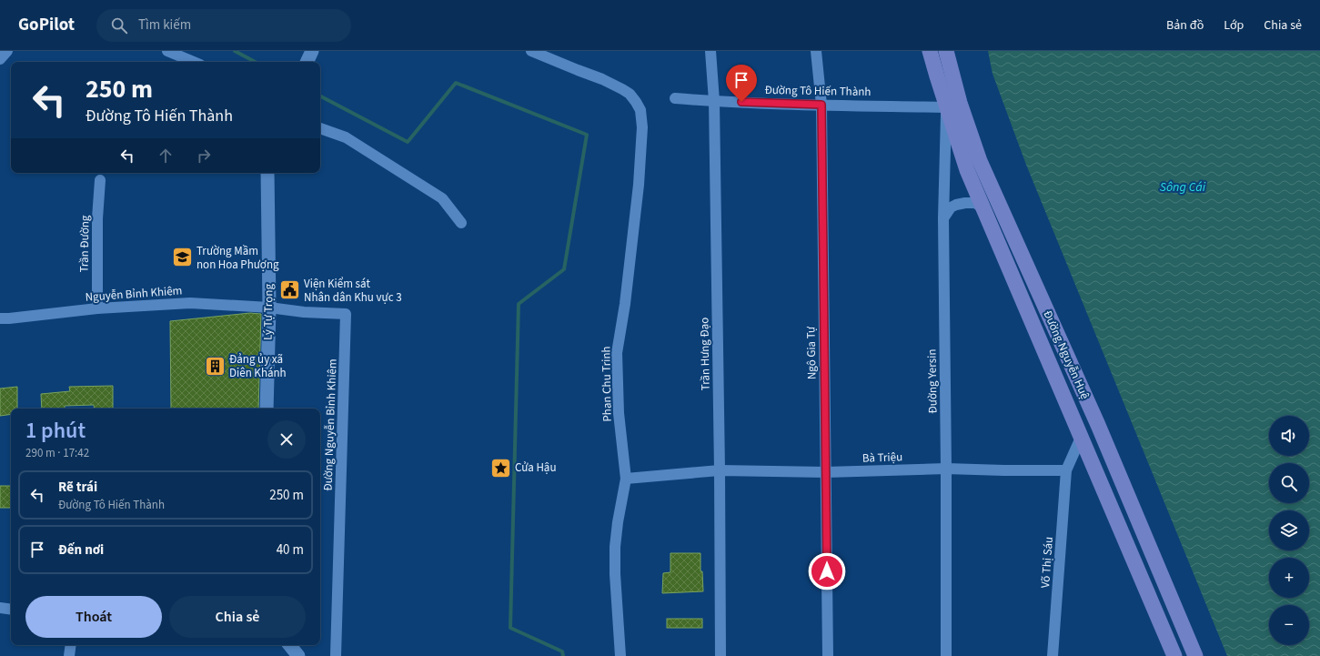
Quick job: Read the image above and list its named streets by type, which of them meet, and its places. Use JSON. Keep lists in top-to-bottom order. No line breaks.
{"streets":{"main road":["Đường Nguyễn Huệ"],"street":["Đường Tô Hiến Thành","Trần Đường","Nguyễn Bỉnh Khiêm","Lý Tự Trọng","Ngô Gia Tự","Trần Hưng Đạo","Đường Yersin","Phan Chu Trinh","Đường Nguyễn Bỉnh Khiêm","Bà Triệu","Võ Thị Sáu"]},"crossings":[["Đường Tô Hiến Thành","Ngô Gia Tự"],["Đường Tô Hiến Thành","Trần Hưng Đạo"],["Đường Tô Hiến Thành","Đường Nguyễn Huệ"],["Đường Tô Hiến Thành","Đường Yersin"],["Trần Đường","Nguyễn Bỉnh Khiêm"],["Nguyễn Bỉnh Khiêm","Lý Tự Trọng"],["Nguyễn Bỉnh Khiêm","Đường Nguyễn Bỉnh Khiêm"],["Lý Tự Trọng","Đường Nguyễn Bỉnh Khiêm"],["Ngô Gia Tự","Bà Triệu"],["Trần Hưng Đạo","Bà Triệu"],["Đường Nguyễn Huệ","Đường Yersin"],["Đường Yersin","Bà Triệu"],["Phan Chu Trinh","Bà Triệu"],["Bà Triệu","Võ Thị Sáu"]],"water":["Sông Cái"],"places":{"school or university":["Trường Mầm non Hoa Phượng"],"public building":["Viện Kiểm sát Nhân dân Khu vực 3"],"building":["Đảng ủy xã Diên Khánh"],"place":["Cửa Hậu"]},"page":{"header":"GoPilot","search":"Tìm kiếm","nav":["Bản đồ","Lớp","Chia sẻ"],"turn":["250 m","Đường Tô Hiến Thành"],"heading":["1 phút","290 m · 17:42"],"map_buttons":["+","−"],"list":[{"name":"Rẽ trái","note":"Đường Tô Hiến Thành","value":"250 m"},{"name":"Đến nơi","value":"40 m"}],"buttons":["Thoát","Chia sẻ"]}}
